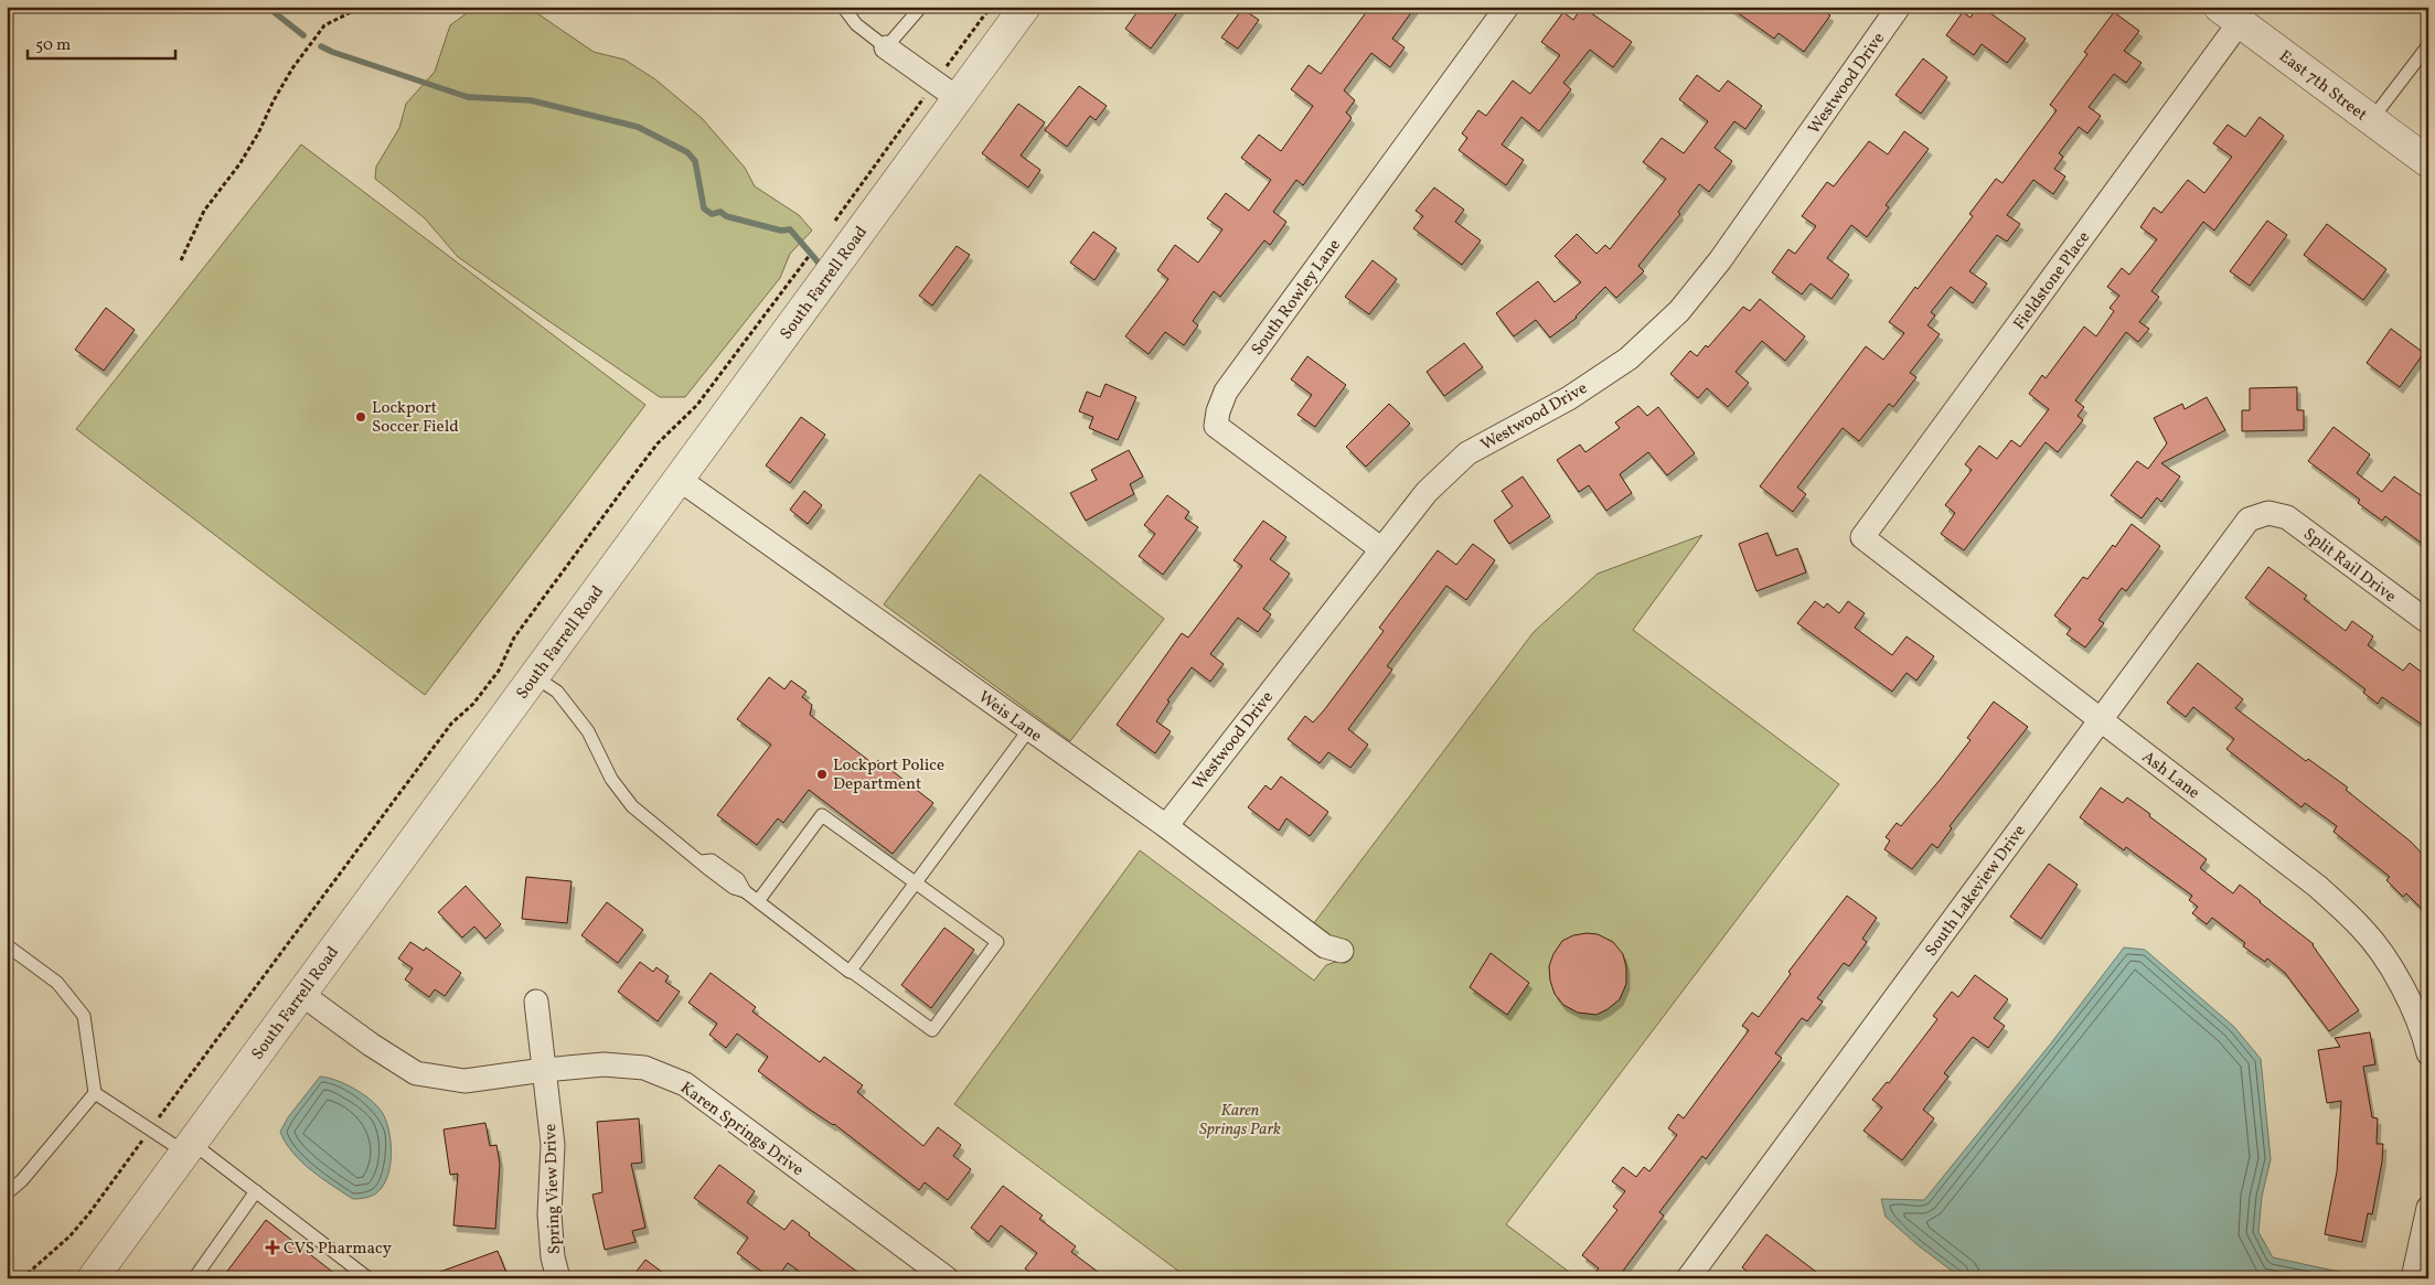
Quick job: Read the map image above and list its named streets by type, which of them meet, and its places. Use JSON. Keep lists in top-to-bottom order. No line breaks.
{"streets":{"street":["Westwood Drive","East 7th Street","Fieldstone Place","South Farrell Road","South Rowley Lane","Split Rail Drive","Weis Lane","Ash Lane","South Lakeview Drive","Karen Springs Drive","Spring View Drive"]},"crossings":[["Westwood Drive","South Rowley Lane"],["Westwood Drive","Weis Lane"],["East 7th Street","Fieldstone Place"],["Fieldstone Place","Ash Lane"],["South Farrell Road","Weis Lane"],["South Farrell Road","Karen Springs Drive"],["Split Rail Drive","South Lakeview Drive"],["Ash Lane","South Lakeview Drive"],["Karen Springs Drive","Spring View Drive"]],"parks":["Karen Springs Park"],"places":{"other":["Lockport Soccer Field","Lockport Police Department"],"health":["CVS Pharmacy"]},"scale_bar":"50 m"}
